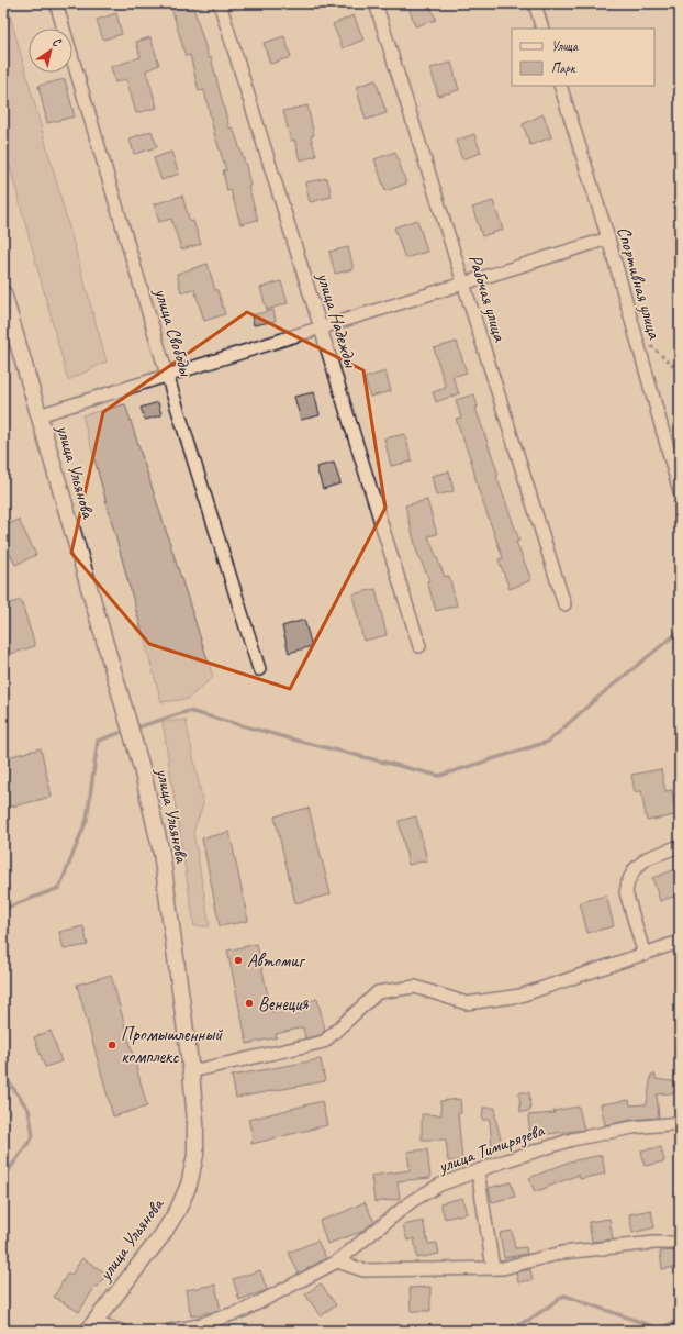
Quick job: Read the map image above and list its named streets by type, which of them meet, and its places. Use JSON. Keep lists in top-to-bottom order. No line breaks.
{"streets":{"main road":["улица Ульянова"],"street":["Спортивная улица","Рабочая улица","улица Надежды","улица Свободы","улица Тимирязева"]},"places":["Автомиг","Венеция","Промышленный комплекс"],"legend":["Улица","Парк"],"north":"top right"}
